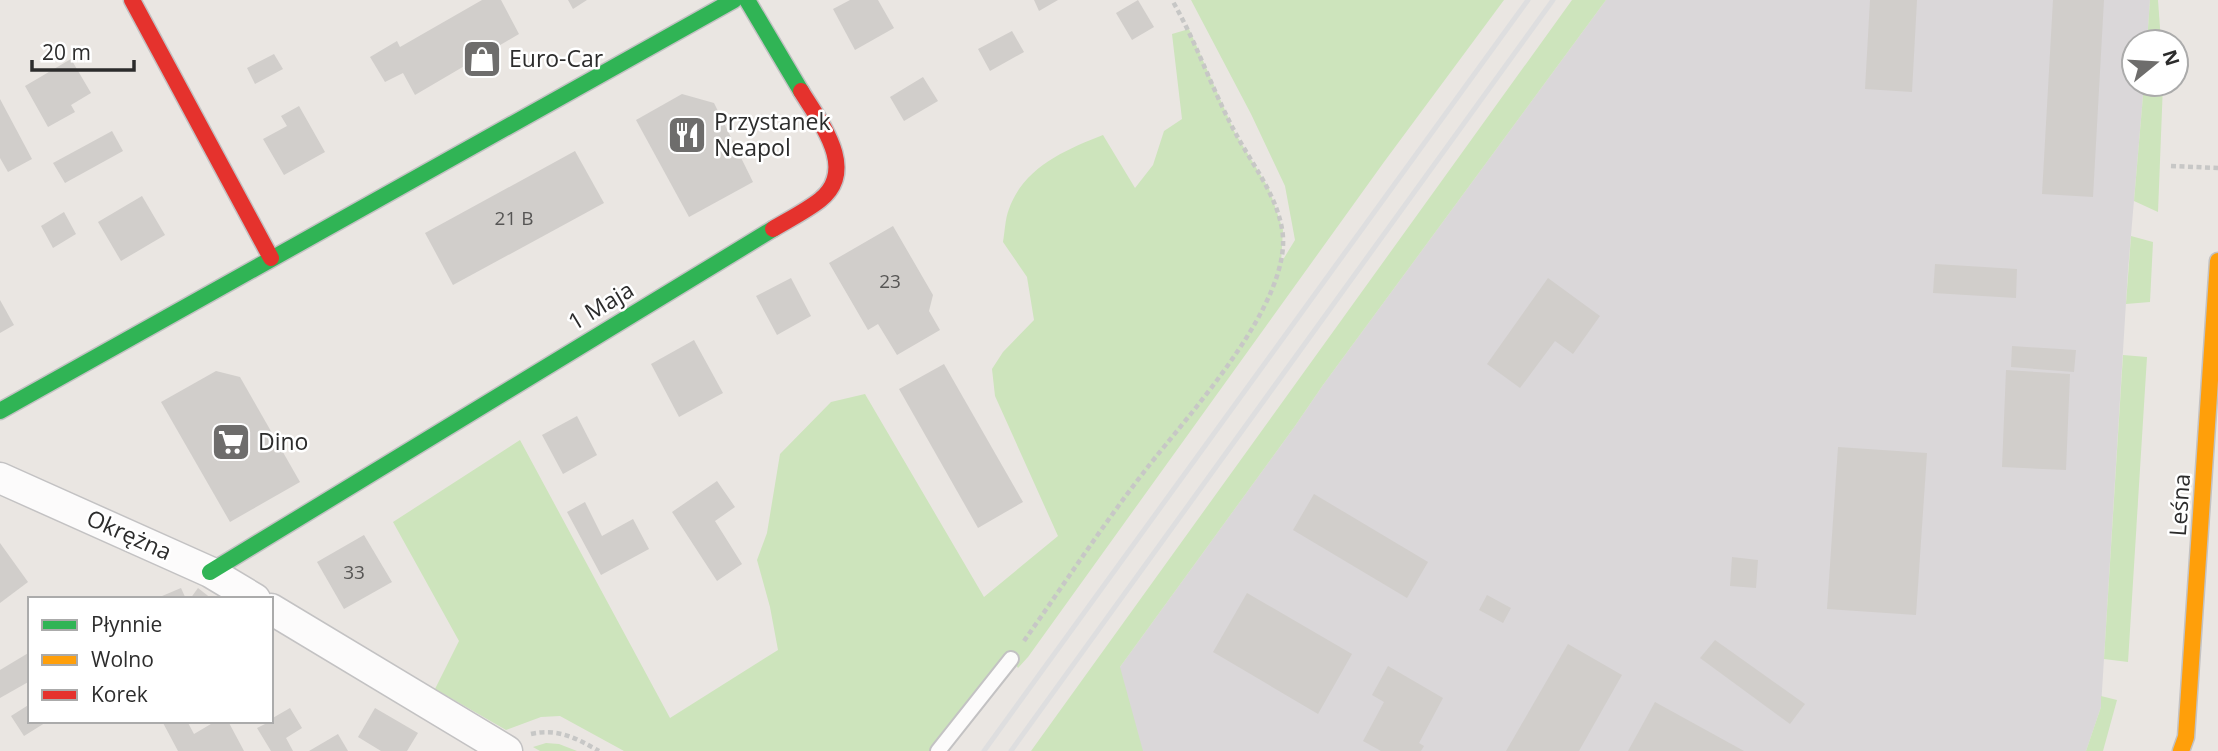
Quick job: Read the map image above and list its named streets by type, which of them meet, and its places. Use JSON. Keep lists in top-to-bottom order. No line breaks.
{"streets":{"street":["1 Maja","Leśna","Okrężna"]},"crossings":[["1 Maja","Okrężna"]],"places":{"shop":["Euro-Car"],"restaurant":["Przystanek Neapol"],"supermarket":["Dino"]},"house_numbers":["21 B","23","33"],"legend":["Płynnie","Wolno","Korek"],"scale_bar":"20 m","north":"right"}
